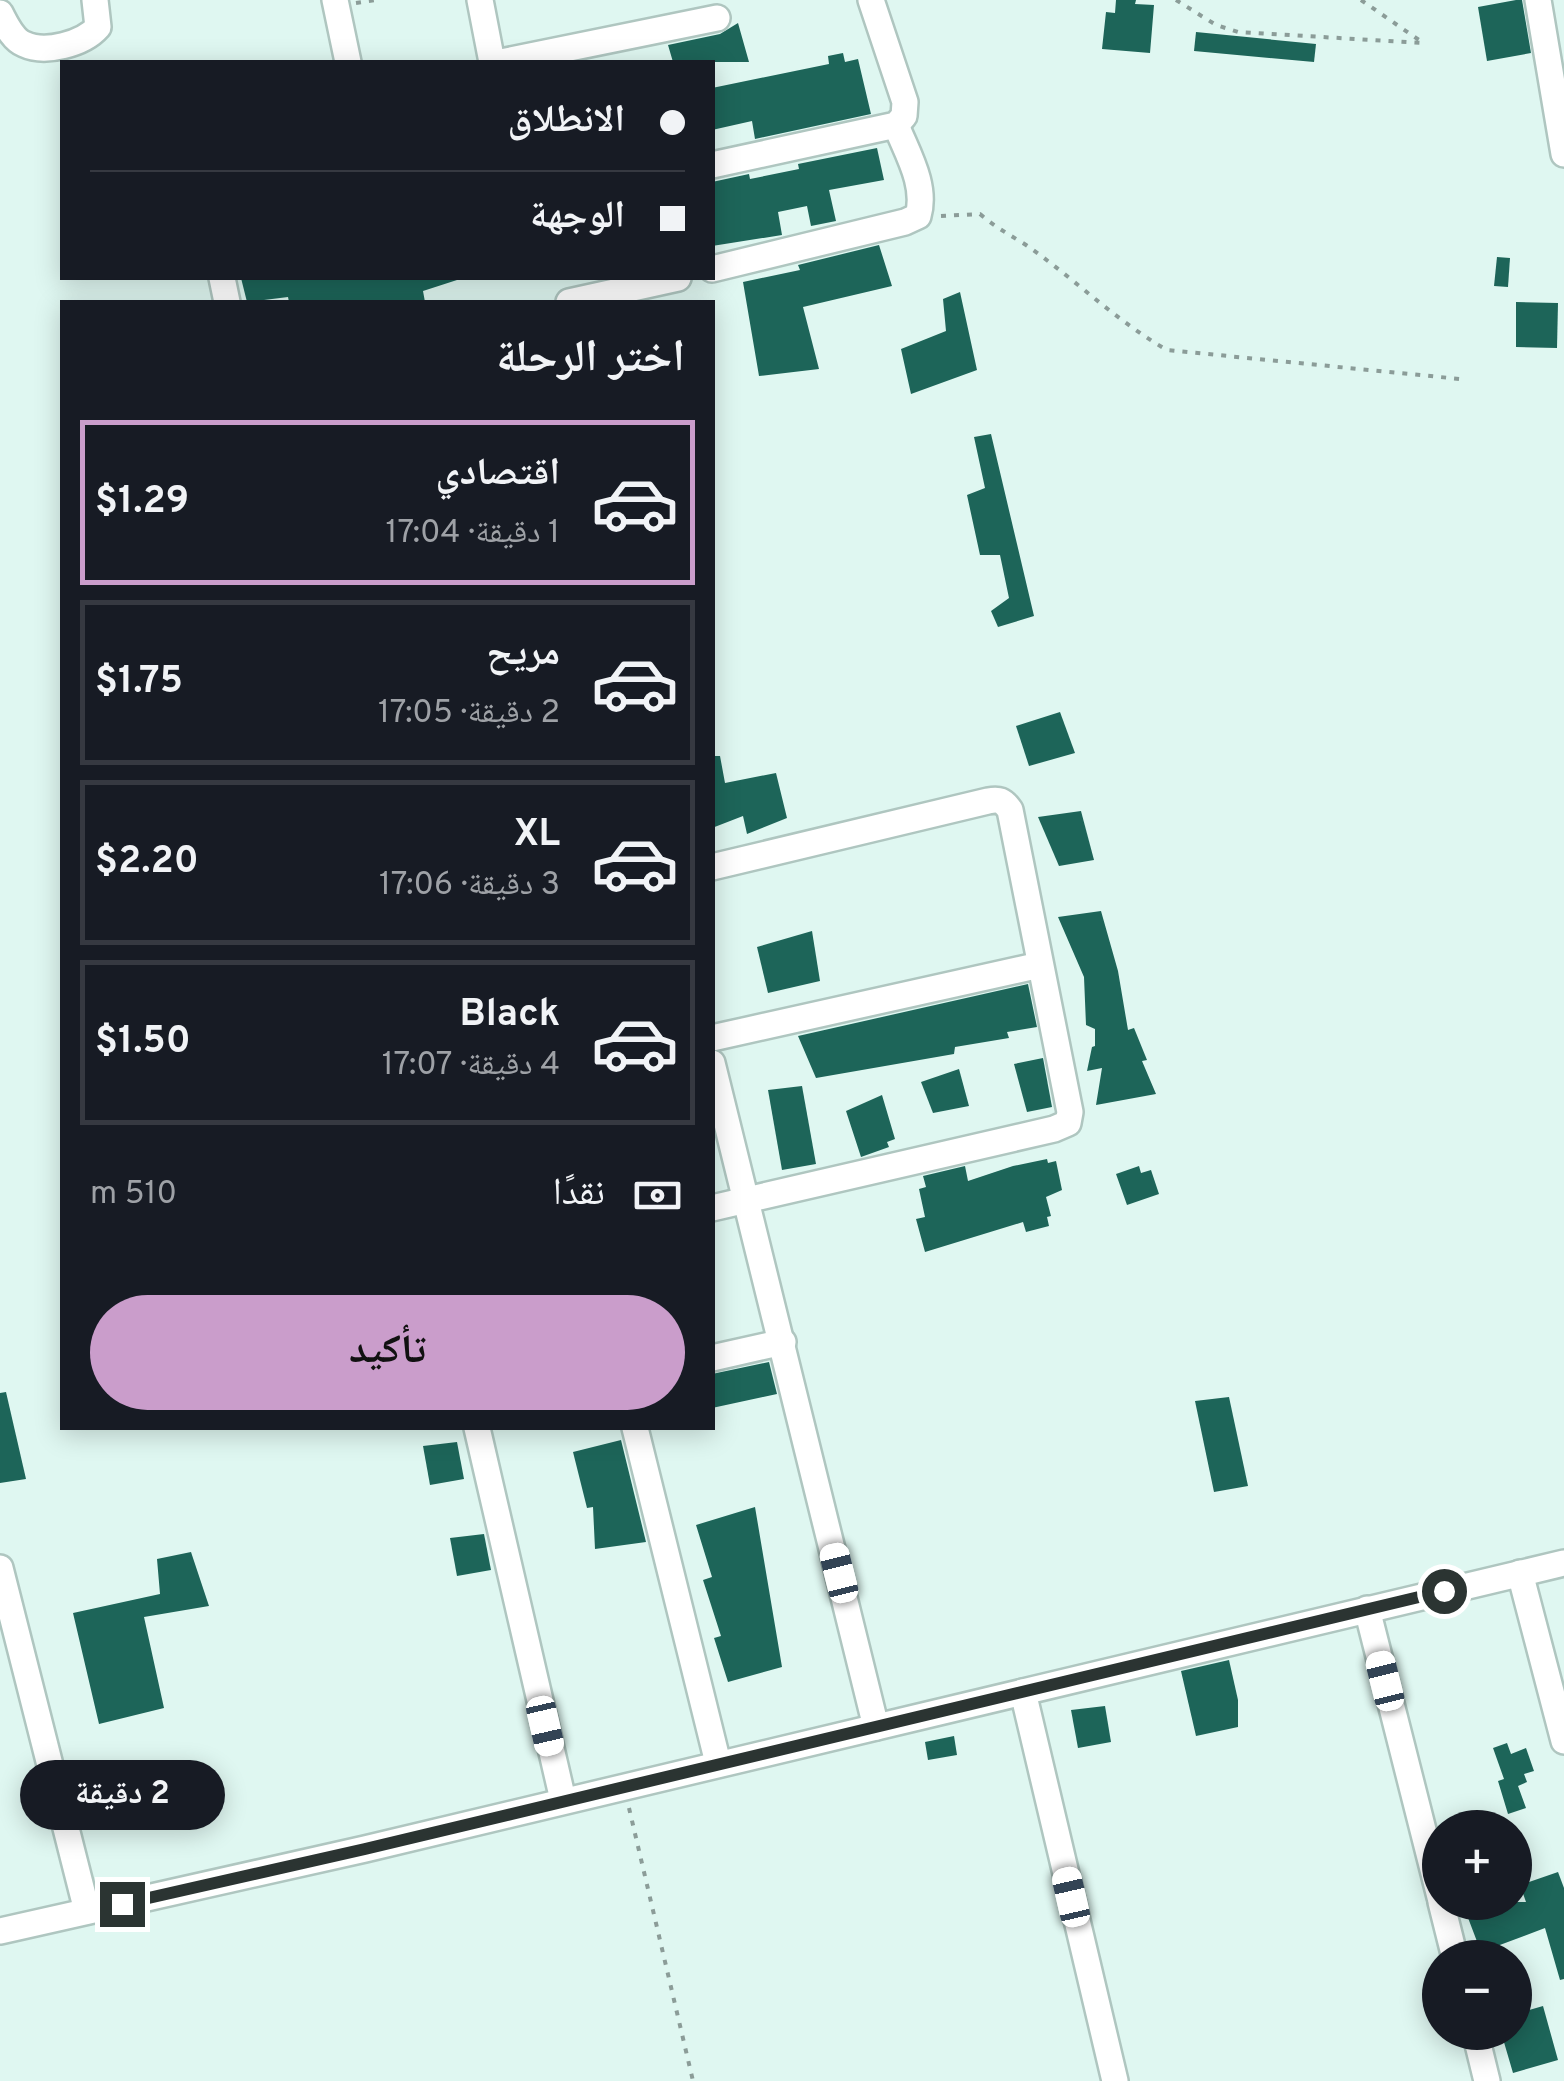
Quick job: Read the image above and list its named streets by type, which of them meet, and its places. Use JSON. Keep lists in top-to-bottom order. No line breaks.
{"page":{"banner":["الانطلاق","الوجهة"],"heading":"اختر الرحلة","list":[{"name":"اقتصادي","note":"1 دقيقة · 17:04","value":"$1.29"},{"name":"مريح","note":"2 دقيقة · 17:05","value":"$1.75"},{"name":"XL","note":"3 دقيقة · 17:06","value":"$2.20"},{"name":"Black","note":"4 دقيقة · 17:07","value":"$1.50"}],"pay":["نقدًا","510 m"],"buttons":"تأكيد","bubble":"2 دقيقة","map_buttons":["+","−"]}}
